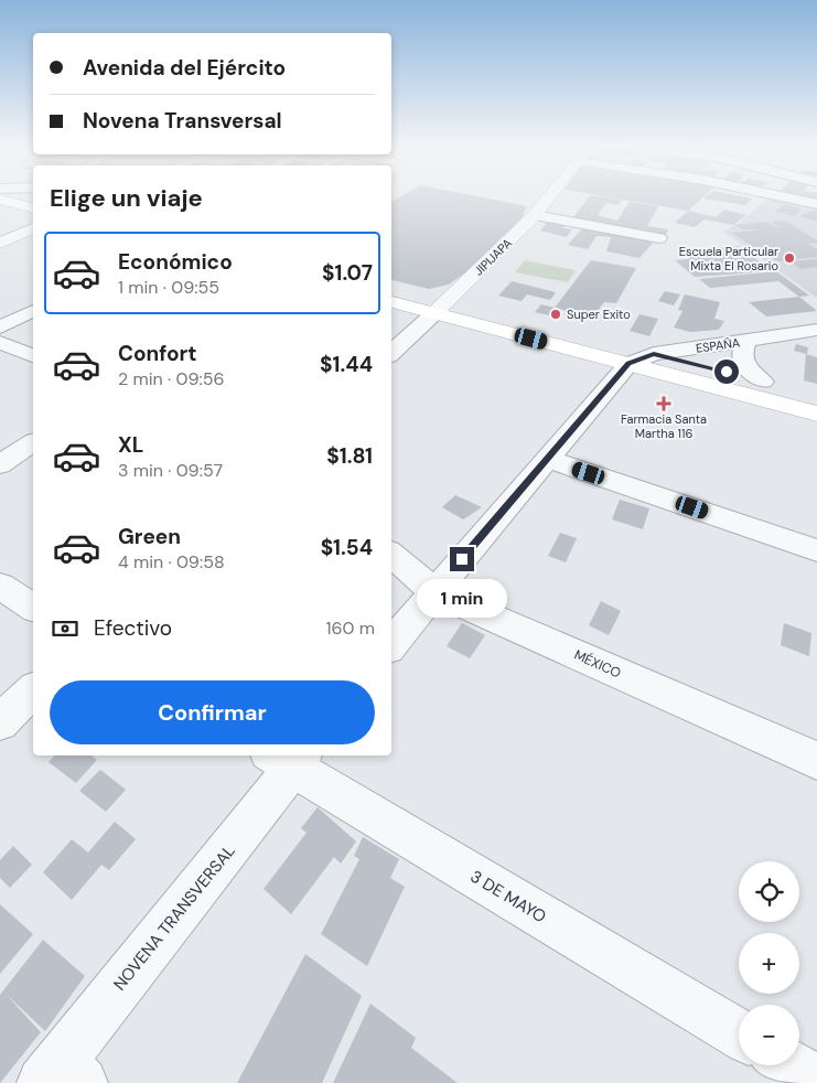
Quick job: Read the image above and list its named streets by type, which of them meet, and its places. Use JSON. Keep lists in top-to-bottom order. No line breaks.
{"streets":{"street":["JIPIJAPA","ESPAÑA","MÉXICO","3 DE MAYO","NOVENA TRANSVERSAL"]},"crossings":[["3 DE MAYO","NOVENA TRANSVERSAL"]],"places":{"other":["Escuela Particular Mixta El Rosario","Super Exito"],"health":["Farmacia Santa Martha 116"]},"page":{"banner":["Avenida del Ejército","Novena Transversal"],"heading":"Elige un viaje","list":[{"name":"Económico","note":"1 min · 09:55","value":"$1.07"},{"name":"Confort","note":"2 min · 09:56","value":"$1.44"},{"name":"XL","note":"3 min · 09:57","value":"$1.81"},{"name":"Green","note":"4 min · 09:58","value":"$1.54"}],"bubble":"1 min","pay":["Efectivo","160 m"],"buttons":"Confirmar","map_buttons":["+","−"]}}
